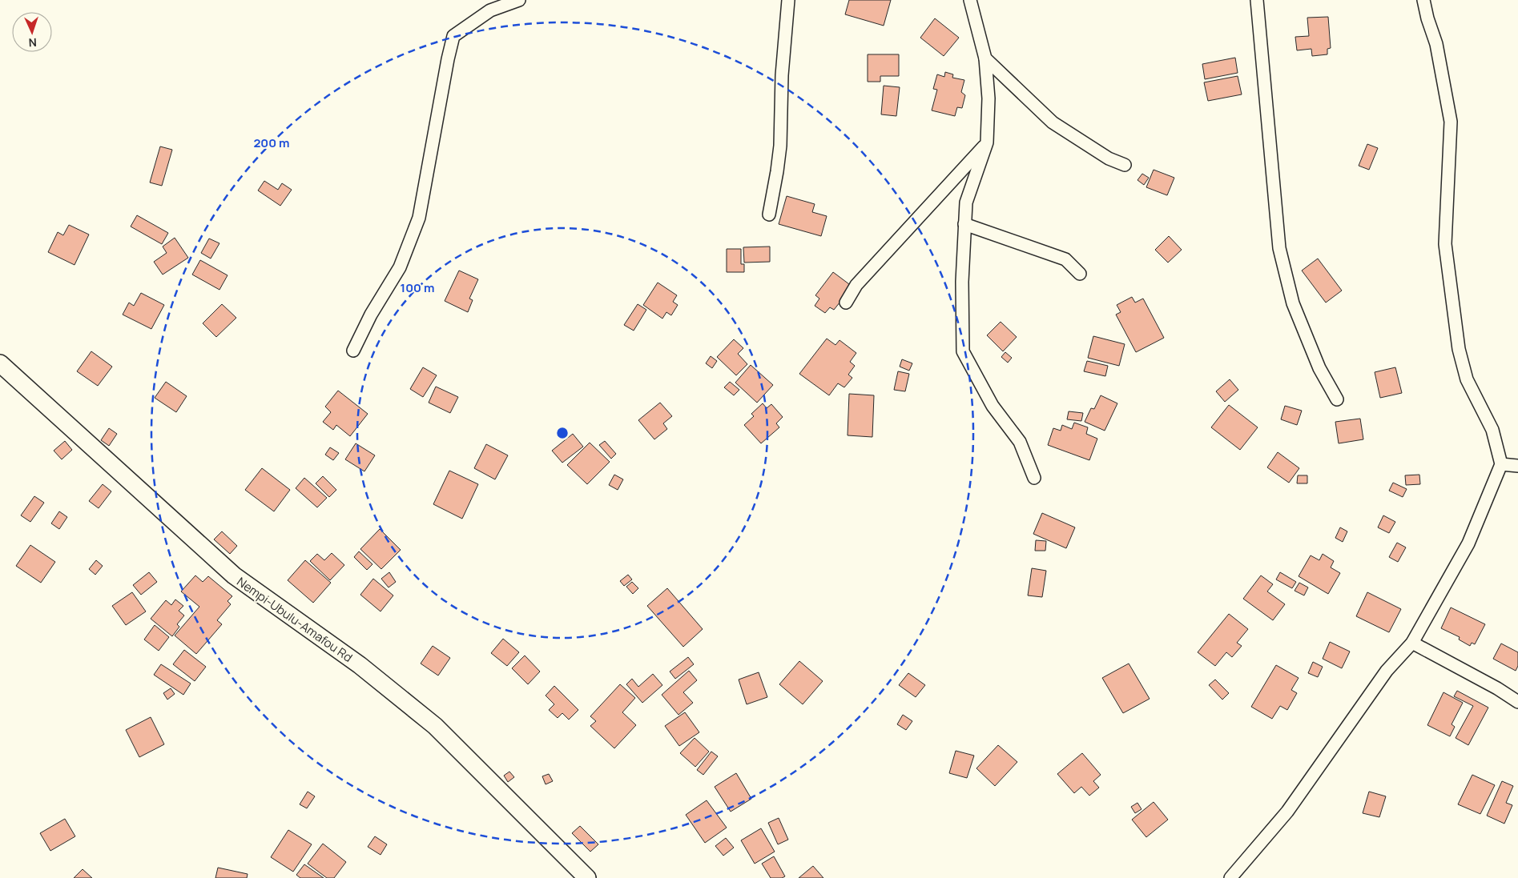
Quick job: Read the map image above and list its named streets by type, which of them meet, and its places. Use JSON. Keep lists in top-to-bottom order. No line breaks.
{"streets":{"street":["Nempi-Ubulu-Amafou Rd"]},"north":"bottom","rings":["200 m","100 m"]}
